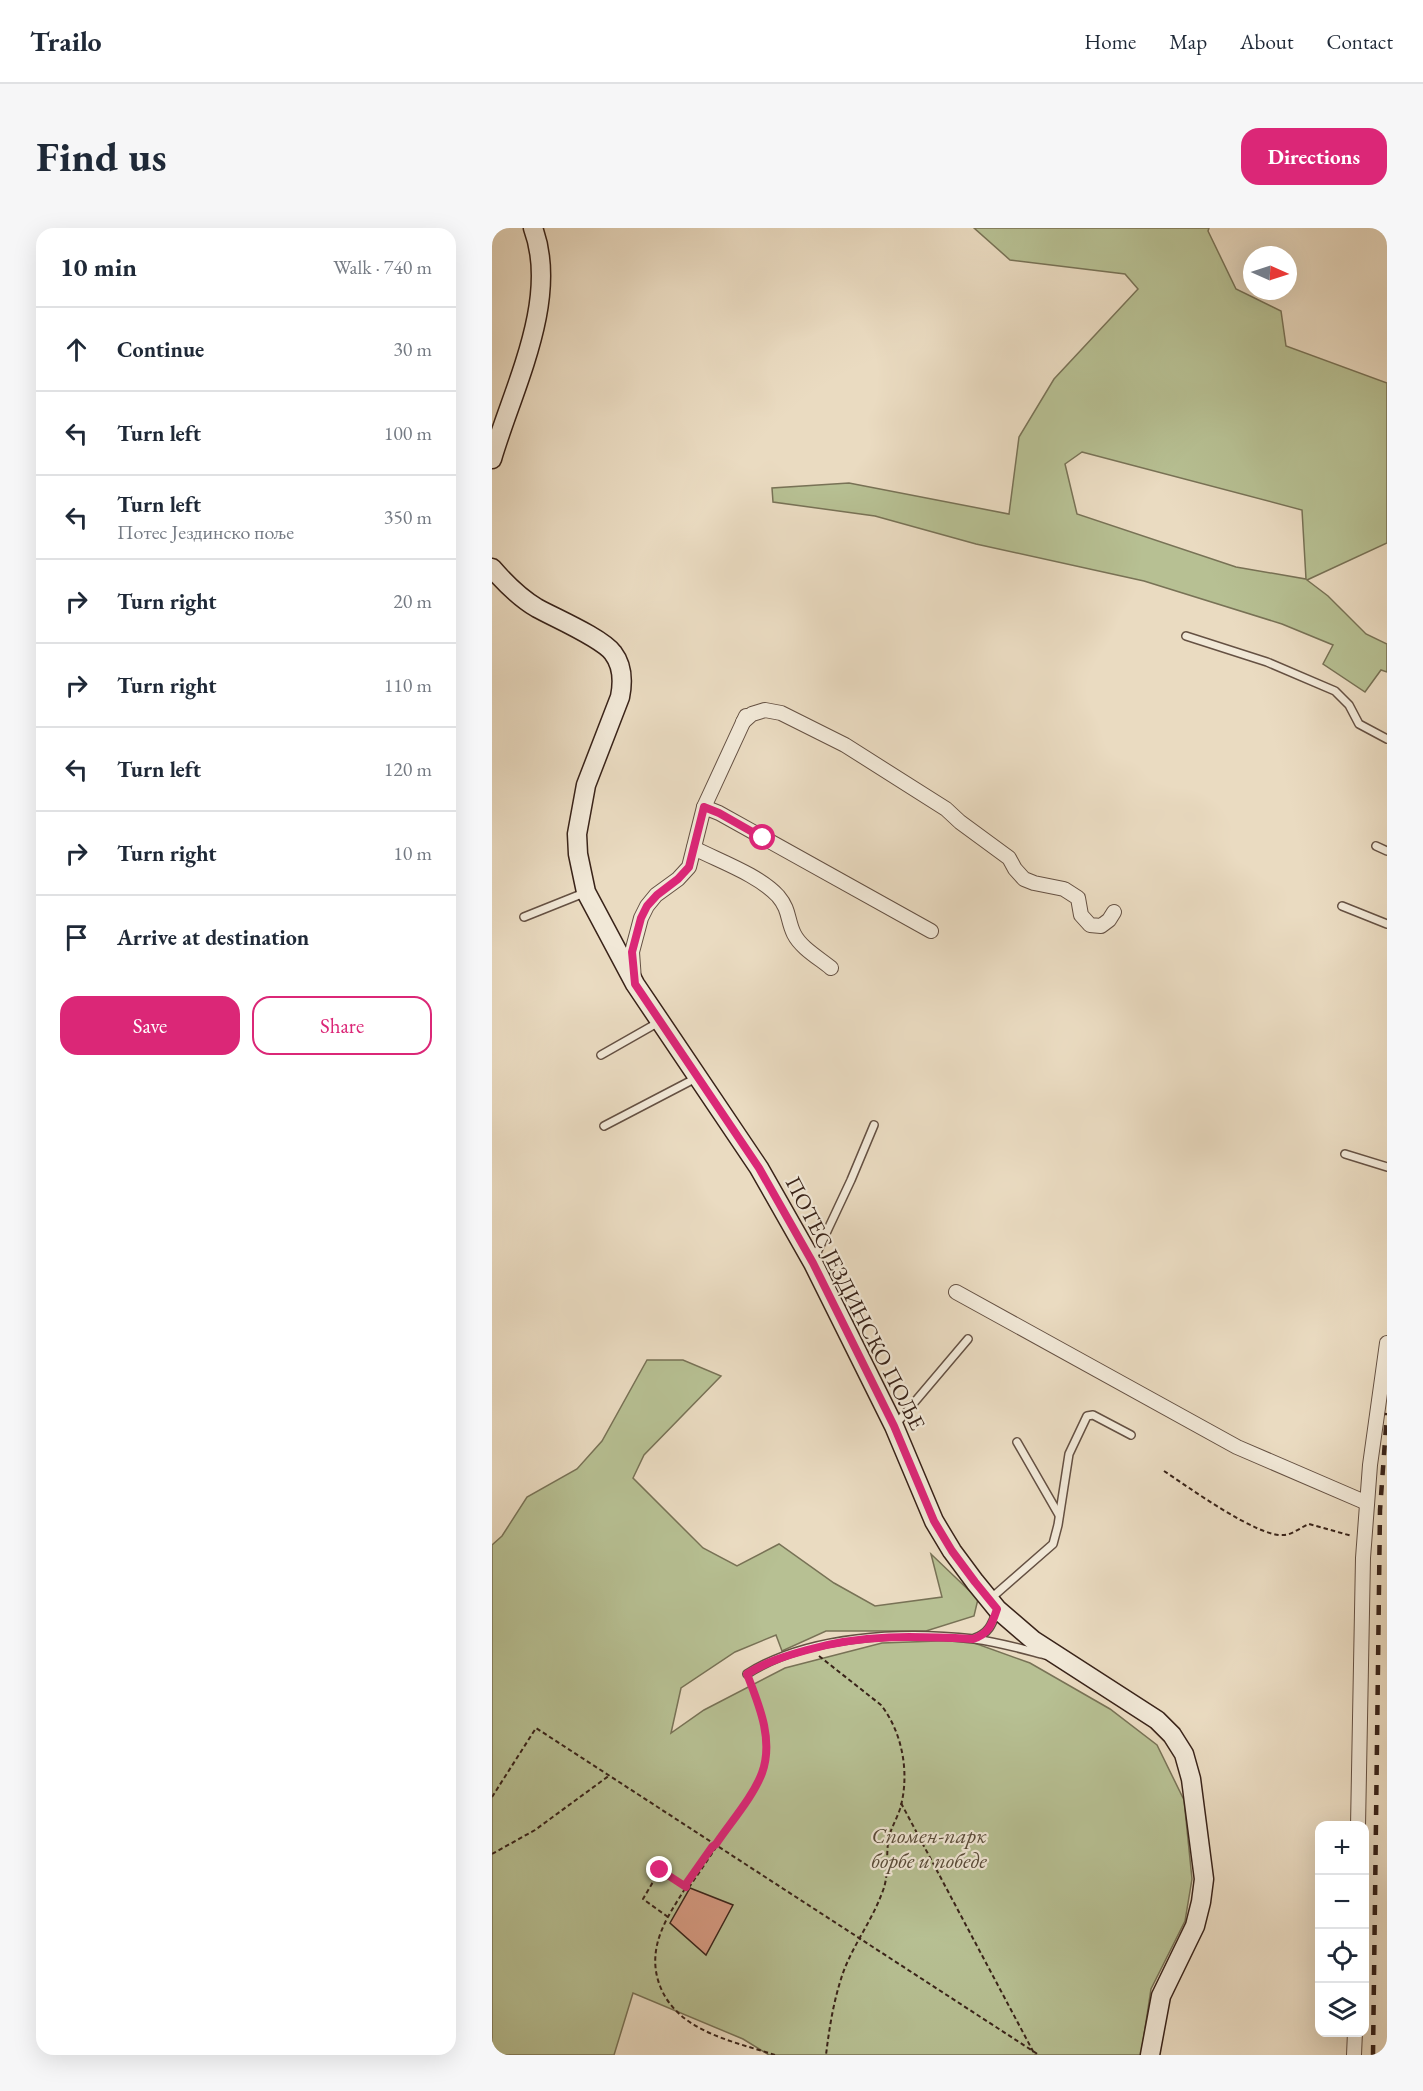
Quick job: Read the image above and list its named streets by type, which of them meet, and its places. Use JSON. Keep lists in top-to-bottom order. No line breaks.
{"streets":{"main road":["ПОТЕС ЈЕЗДИНСКО ПОЉЕ"]},"parks":["Спомен-парк борбе и победе"],"north":"right","page":{"header":"Trailo","nav":["Home","Map","About","Contact"],"buttons":["Directions",["Save","Share"]],"title":"Find us","heading":["10 min","Walk · 740 m"],"list":[["Continue","30 m"],["Turn left","100 m"],["Turn left","Потес Јездинско поље","350 m"],["Turn right","20 m"],["Turn right","110 m"],["Turn left","120 m"],["Turn right","10 m"],"Arrive at destination"],"map_buttons":["+","−"]}}
